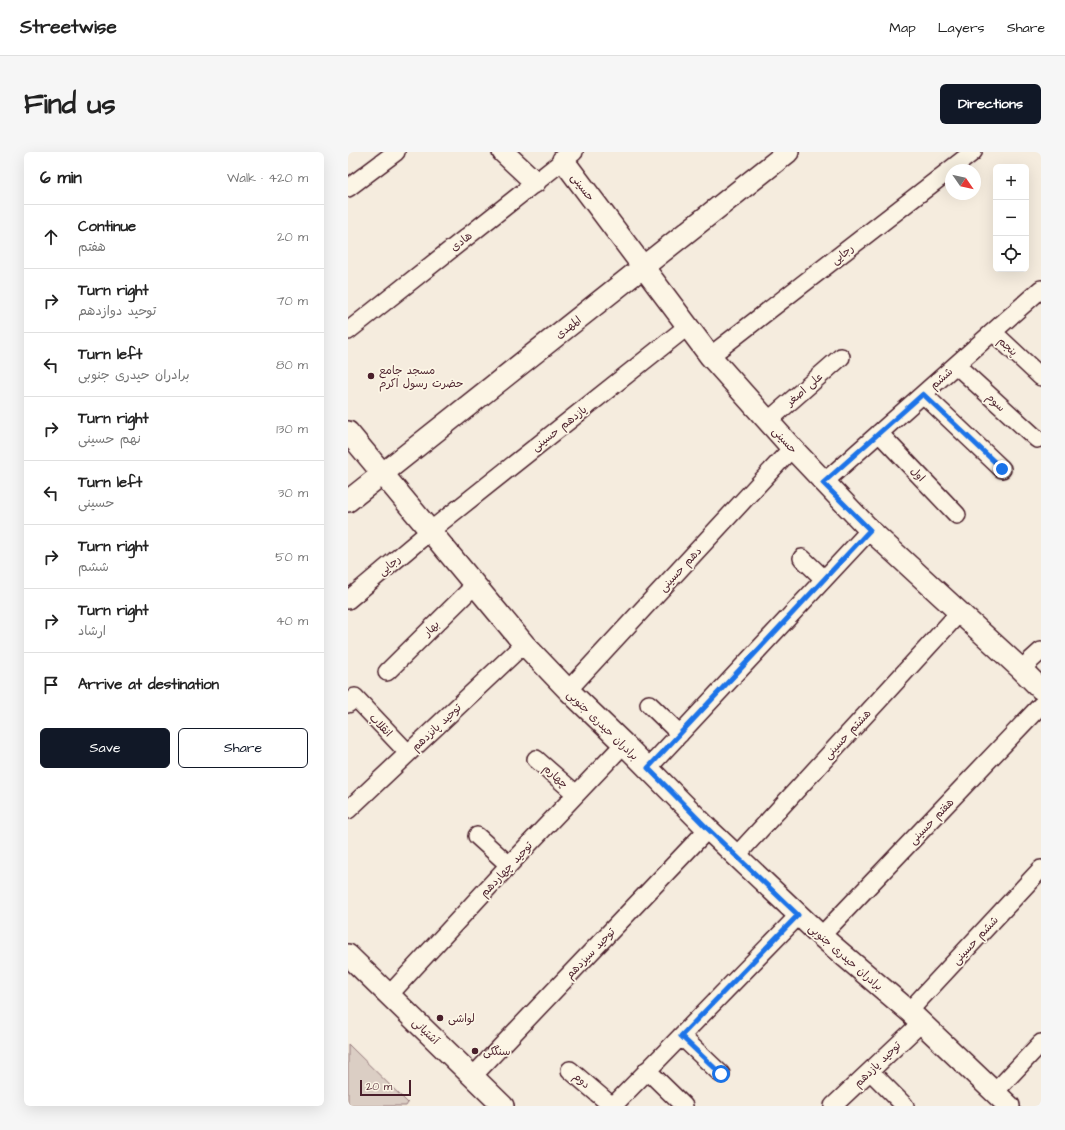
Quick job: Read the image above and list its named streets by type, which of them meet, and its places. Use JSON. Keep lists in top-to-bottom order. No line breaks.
{"streets":{"street":["حسینی","هادی","رجایی","المهدی","پنجم","ششم","علی اصغر","سوم","یازدهم حسینی","اول","دهم حسینی","بهار","انقلاب","برادران حیدری جنوبی","توحید پانزدهم","هشتم حسینی","چهارم","هفتم حسینی","توحید چهاردهم","ششم حسینی","توحید سیزدهم","آشتیانی","توحید یازدهم","دوم"]},"crossings":[["حسینی","هادی"],["حسینی","رجایی"],["حسینی","المهدی"],["حسینی","ششم"],["حسینی","علی اصغر"],["حسینی","یازدهم حسینی"],["حسینی","دهم حسینی"],["حسینی","هشتم حسینی"],["رجایی","یازدهم حسینی"],["رجایی","برادران حیدری جنوبی"],["المهدی","برادران حیدری جنوبی"],["پنجم","ششم"],["ششم","سوم"],["ششم","اول"],["یازدهم حسینی","برادران حیدری جنوبی"],["دهم حسینی","برادران حیدری جنوبی"],["بهار","برادران حیدری جنوبی"],["انقلاب","توحید پانزدهم"],["برادران حیدری جنوبی","توحید پانزدهم"],["برادران حیدری جنوبی","هشتم حسینی"],["برادران حیدری جنوبی","هفتم حسینی"],["برادران حیدری جنوبی","توحید چهاردهم"],["برادران حیدری جنوبی","ششم حسینی"],["برادران حیدری جنوبی","توحید سیزدهم"],["برادران حیدری جنوبی","توحید یازدهم"],["چهارم","توحید چهاردهم"],["توحید چهاردهم","آشتیانی"],["ششم حسینی","توحید یازدهم"],["توحید سیزدهم","آشتیانی"]],"places":["مسجد جامع حضرت رسول اکرم","لواشی","سنگکی"],"scale_bar":"20 m","north":"bottom right","page":{"header":"Streetwise","nav":["Map","Layers","Share"],"buttons":["Directions",["Save","Share"]],"title":"Find us","heading":["6 min","Walk · 420 m"],"map_buttons":["+","−"],"list":[["Continue","هفتم","20 m"],["Turn right","توحید دوازدهم","70 m"],["Turn left","برادران حیدری جنوبی","80 m"],["Turn right","نهم حسینی","130 m"],["Turn left","حسینی","30 m"],["Turn right","ششم","50 m"],["Turn right","ارشاد","40 m"],"Arrive at destination"],"scale":"20 m"}}
